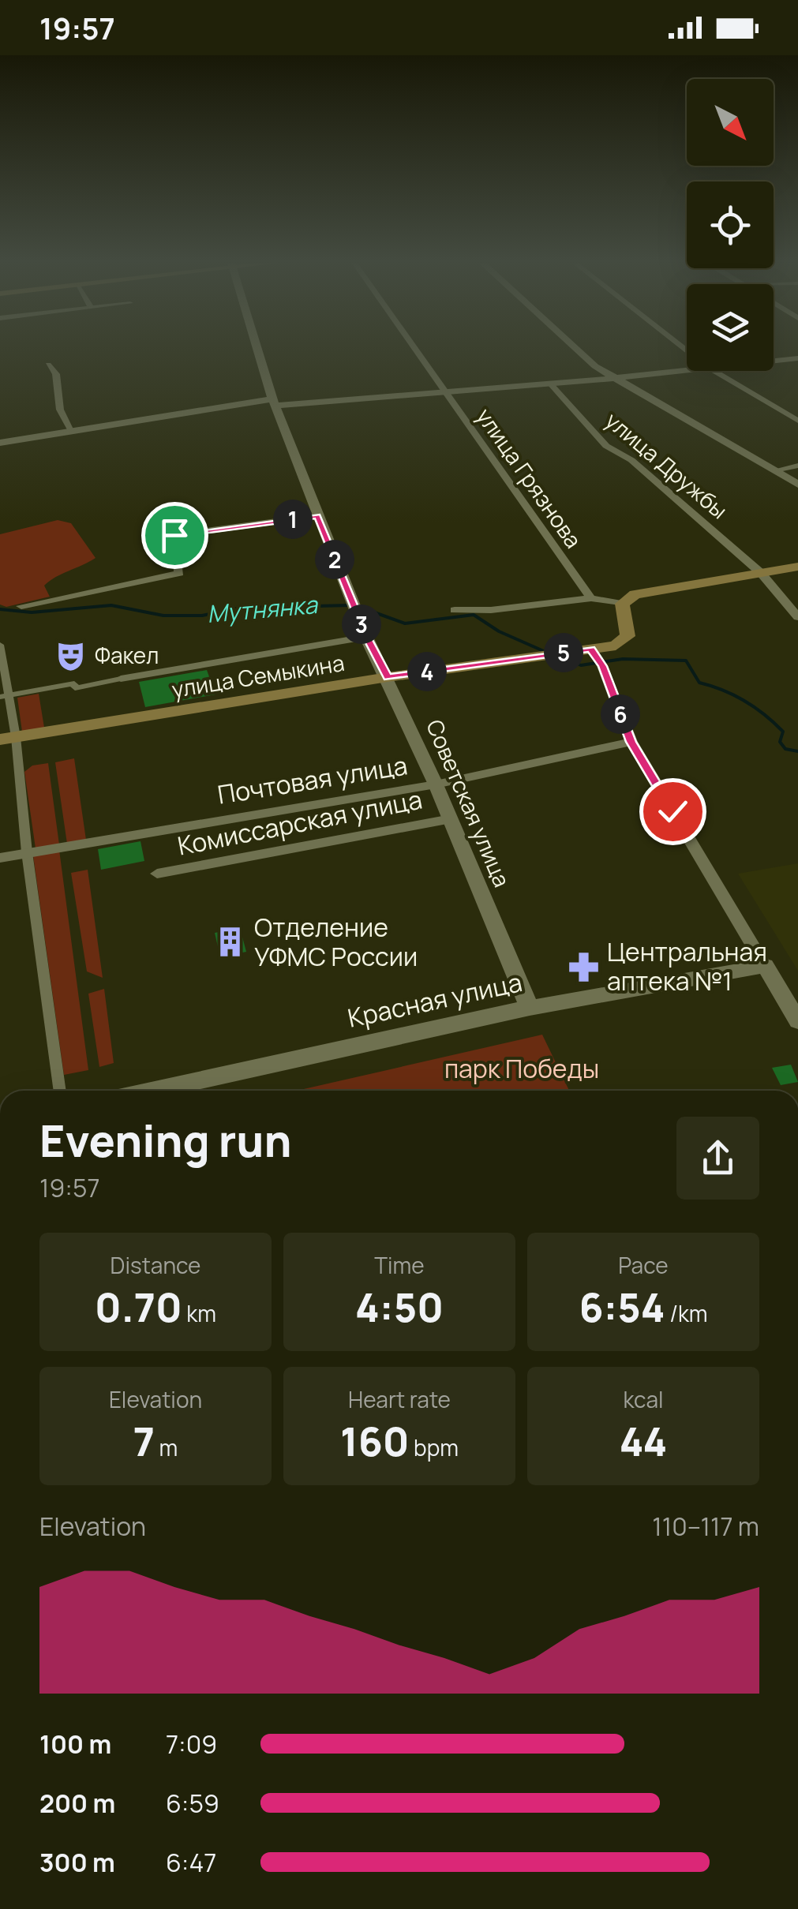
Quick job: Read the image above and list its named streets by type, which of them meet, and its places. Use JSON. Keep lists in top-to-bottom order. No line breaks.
{"streets":{"main road":["улица Семыкина"],"street":["улица Дружбы","улица Грязнова","Почтовая улица","Советская улица","Комиссарская улица","Красная улица"]},"crossings":[["улица Семыкина","Советская улица"],["Почтовая улица","Советская улица"],["Советская улица","Комиссарская улица"],["Советская улица","Красная улица"]],"water":["Мутнянка"],"parks":["парк Победы"],"places":{"theatre":["Факел"],"building":["Отделение УФМС России"],"pharmacy":["Центральная аптека №1"]},"north":"bottom right","page":{"status":"19:57","pins":["1","2","3","5","4","6"],"heading":["Evening run","19:57"],"stats":[["Distance","0.70 km"],["Time","4:50"],["Pace","6:54 /km"],["Elevation","7 m"],["Heart rate","160 bpm"],["kcal","44"]],"chart":["Elevation","110–117 m"],"list":[{"name":"100 m","note":"7:09"},{"name":"200 m","note":"6:59"},{"name":"300 m","note":"6:47"}]}}
